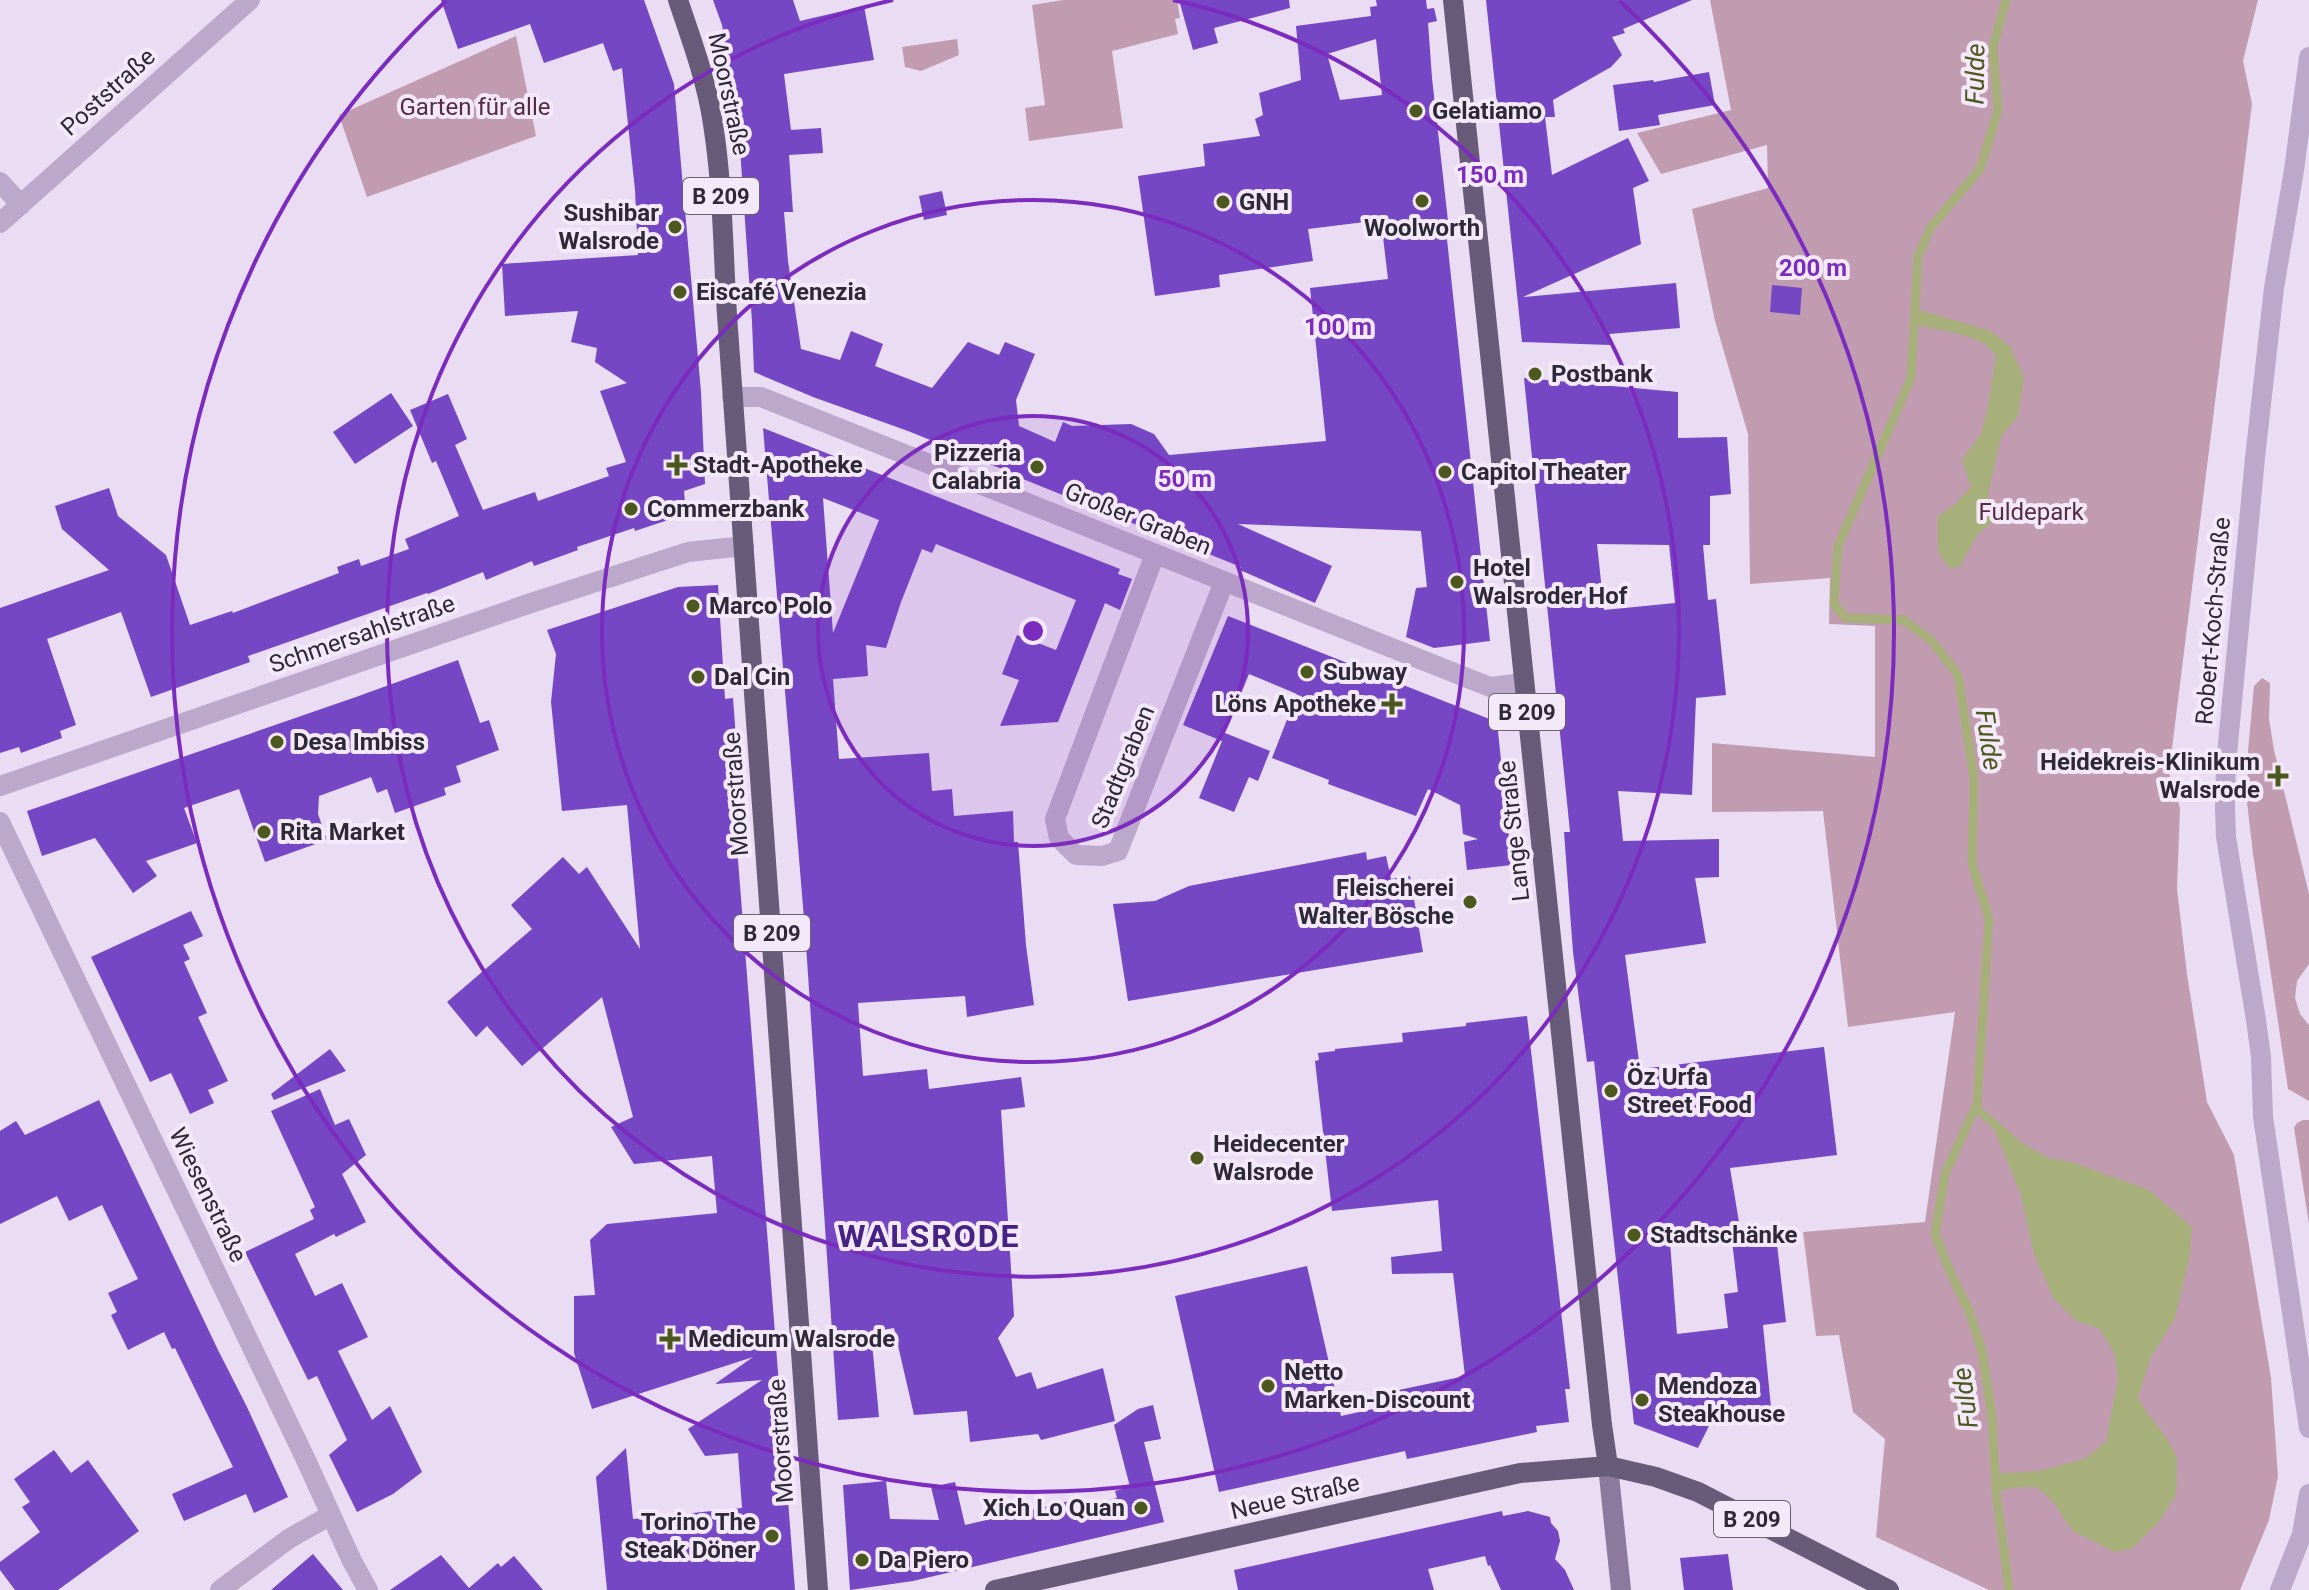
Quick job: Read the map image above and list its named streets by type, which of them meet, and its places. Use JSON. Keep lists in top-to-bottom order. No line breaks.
{"streets":{"main road":["Moorstraße","B 209","Lange Straße","Neue Straße"],"street":["Poststraße","Großer Graben","Robert-Koch-Straße","Schmersahlstraße","Stadtgraben","Wiesenstraße"]},"crossings":[["Moorstraße","Großer Graben"],["Moorstraße","Schmersahlstraße"],["B 209","Lange Straße"],["B 209","Neue Straße"],["Großer Graben","Stadtgraben"],["Großer Graben","Lange Straße"],["Lange Straße","Neue Straße"]],"districts":["WALSRODE"],"water":["Fulde"],"parks":["Garten für alle","Fuldepark"],"places":{"other":["Gelatiamo","Woolworth","GNH","Sushibar Walsrode","Eiscafé Venezia","Postbank","Pizzeria Calabria","Capitol Theater","Commerzbank","Hotel Walsroder Hof","Marco Polo","Subway","Dal Cin","Desa Imbiss","Rita Market","Fleischerei Walter Bösche","Öz Urfa Street Food","Heidecenter Walsrode","Stadtschänke","Netto Marken-Discount","Mendoza Steakhouse","Xich Lo Quan","Torino The Steak Döner","Da Piero"],"health":["Stadt-Apotheke","Löns Apotheke","Heidekreis-Klinikum Walsrode","Medicum Walsrode"]},"rings":["150 m","200 m","100 m","50 m"]}
